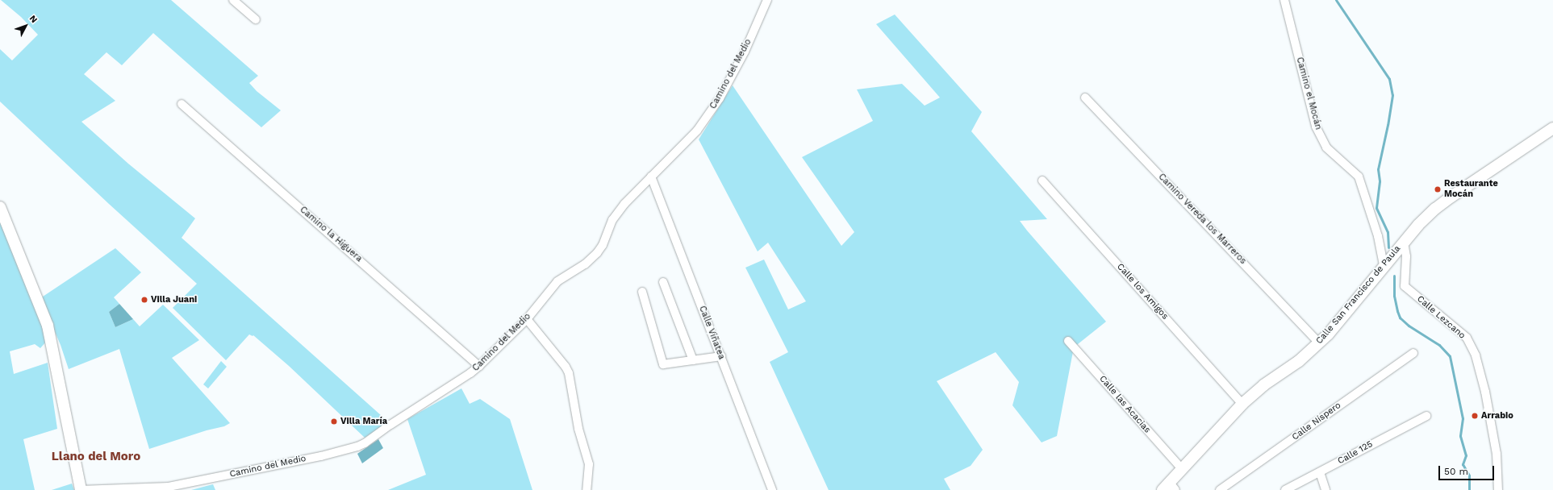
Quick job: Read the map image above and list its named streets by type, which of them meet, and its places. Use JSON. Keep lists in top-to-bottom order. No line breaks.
{"streets":{"main road":["Calle San Francisco de Paula"],"street":["Camino del Medio","Camino el Mocán","Camino Vereda los Marreros","Camino la Higuera","Calle los Amigos","Calle Lezcano","Calle Viñatea","Calle las Acacias","Calle Níspero","Calle 125"]},"crossings":[["Camino del Medio","Camino la Higuera"],["Camino del Medio","Calle Viñatea"],["Camino el Mocán","Calle San Francisco de Paula"],["Camino Vereda los Marreros","Calle San Francisco de Paula"],["Calle los Amigos","Calle San Francisco de Paula"],["Calle San Francisco de Paula","Calle Lezcano"],["Calle San Francisco de Paula","Calle las Acacias"]],"districts":["Llano del Moro"],"places":["Restaurante Mocán","Villa Juani","Arrabio","Villa María"],"scale_bar":"50 m","north":"top right"}
